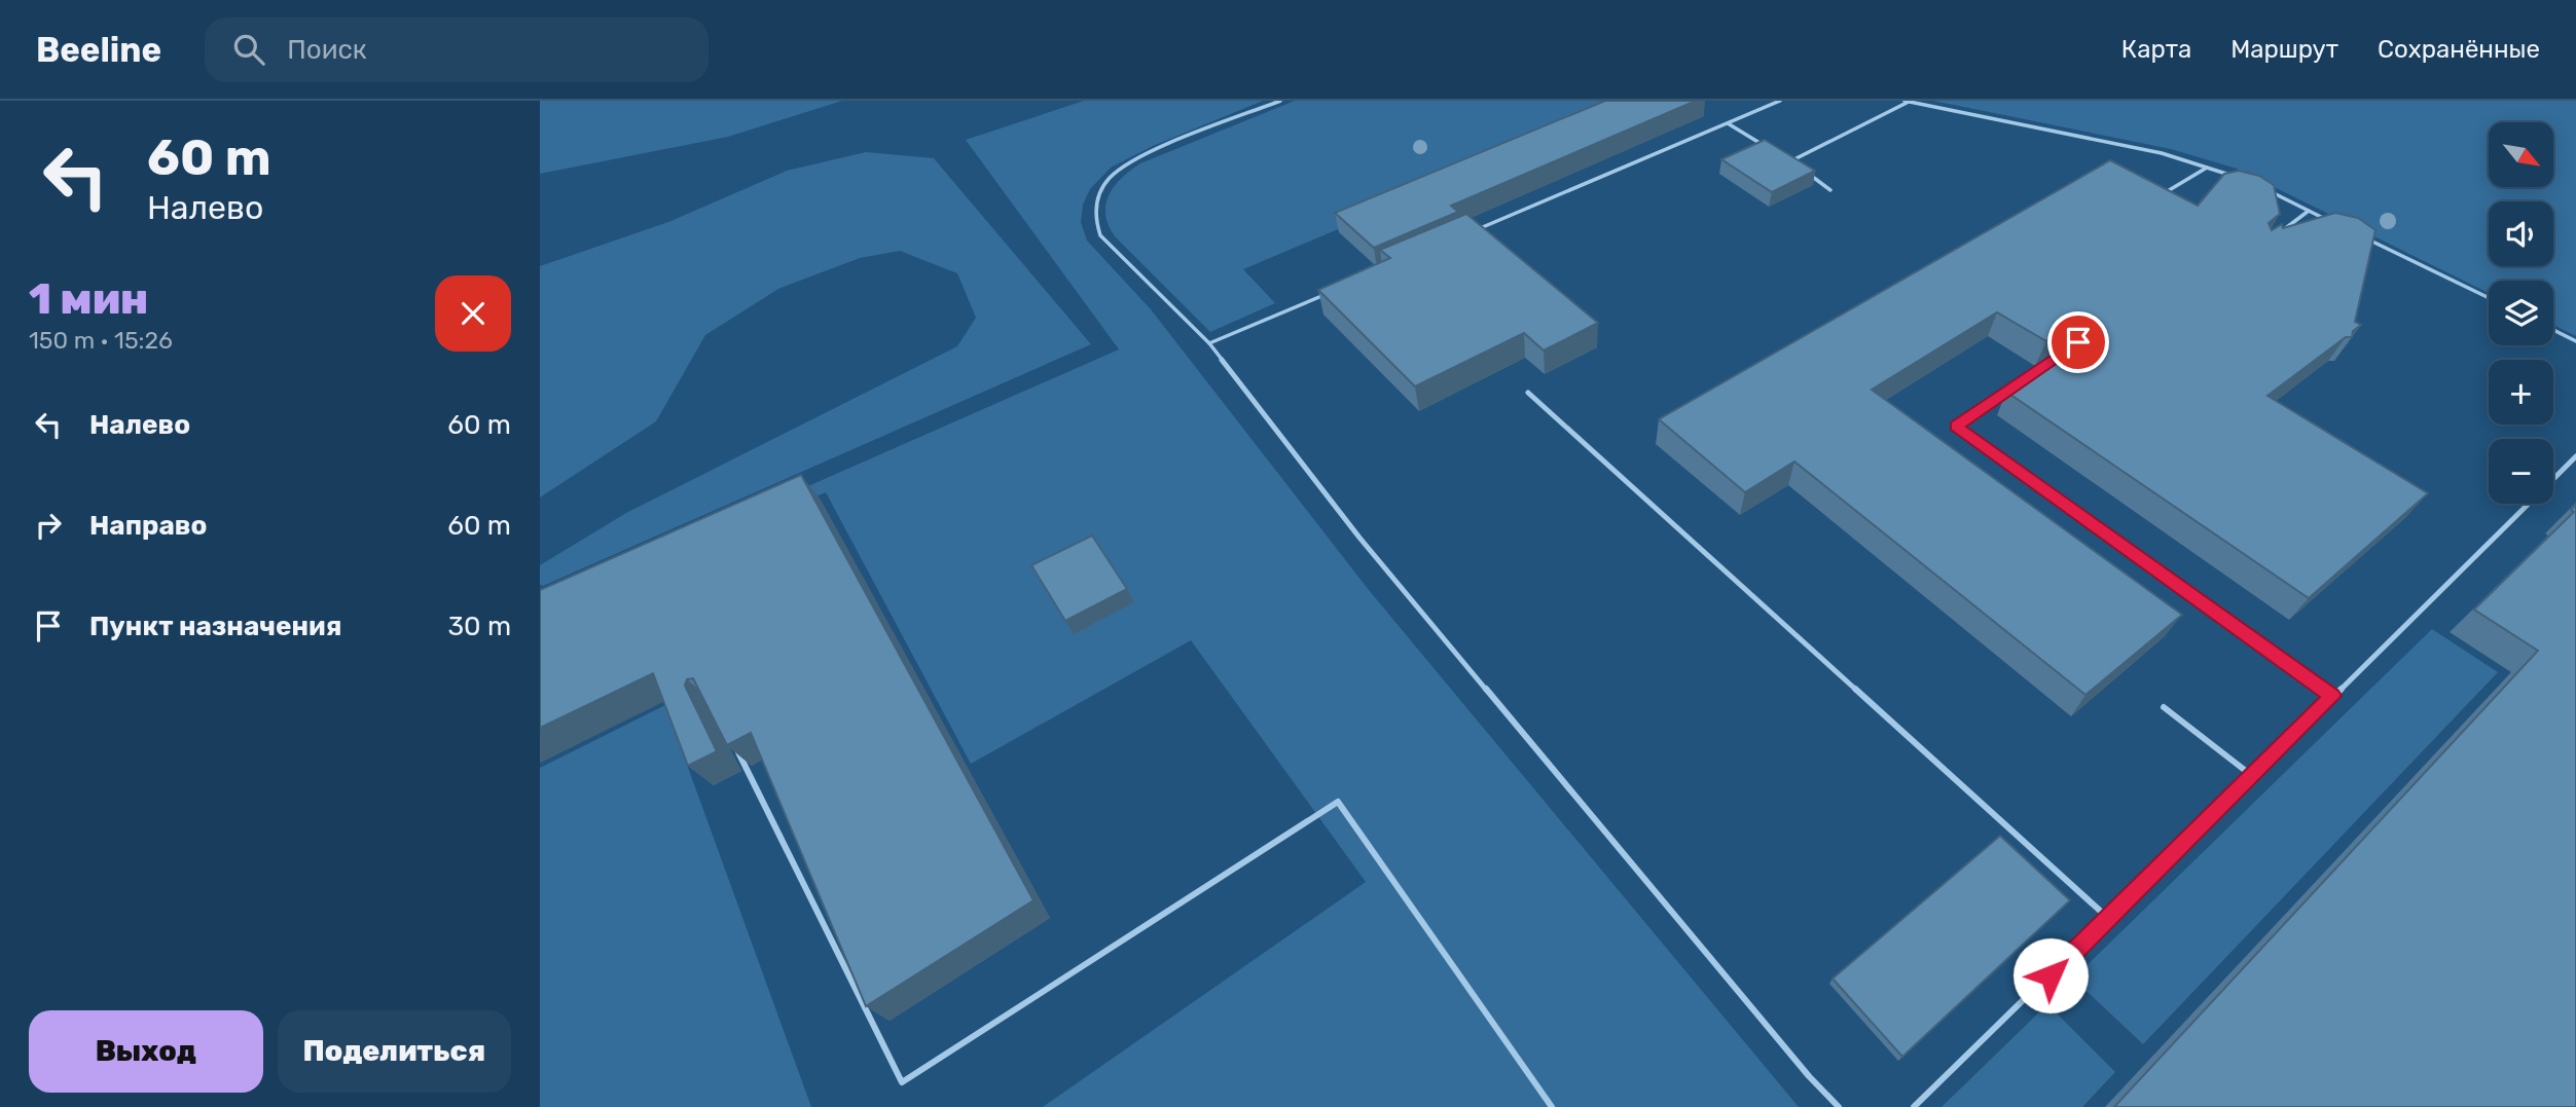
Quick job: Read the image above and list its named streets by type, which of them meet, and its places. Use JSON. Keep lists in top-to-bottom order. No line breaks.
{"north":"bottom right","page":{"header":"Beeline","search":"Поиск","nav":["Карта","Маршрут","Сохранённые"],"turn":["60 m","Налево"],"map_buttons":["+","−"],"heading":["1 мин","150 m · 15:26"],"list":[{"name":"Налево","value":"60 m"},{"name":"Направо","value":"60 m"},{"name":"Пункт назначения","value":"30 m"}],"buttons":["Выход","Поделиться"]}}
